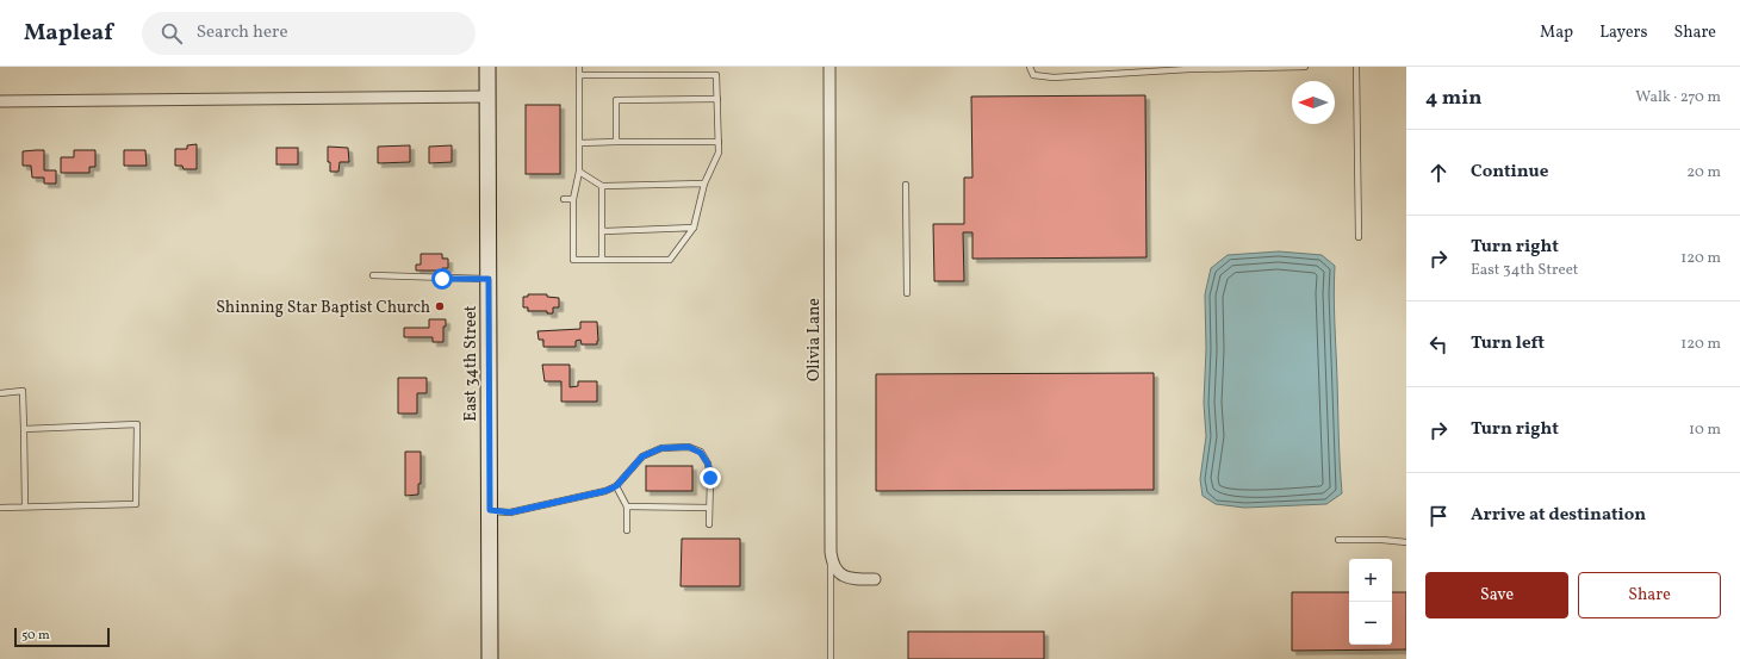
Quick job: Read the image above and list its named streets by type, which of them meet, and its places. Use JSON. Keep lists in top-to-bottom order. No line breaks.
{"streets":{"main road":["East 34th Street"],"street":["Olivia Lane"]},"places":["Shinning Star Baptist Church"],"scale_bar":"50 m","north":"left","page":{"header":"Mapleaf","search":"Search here","nav":["Map","Layers","Share"],"heading":["4 min","Walk · 270 m"],"list":[["Continue","20 m"],["Turn right","East 34th Street","120 m"],["Turn left","120 m"],["Turn right","10 m"],"Arrive at destination"],"buttons":["Save","Share"],"map_buttons":["+","−"],"scale":"50 m"}}
